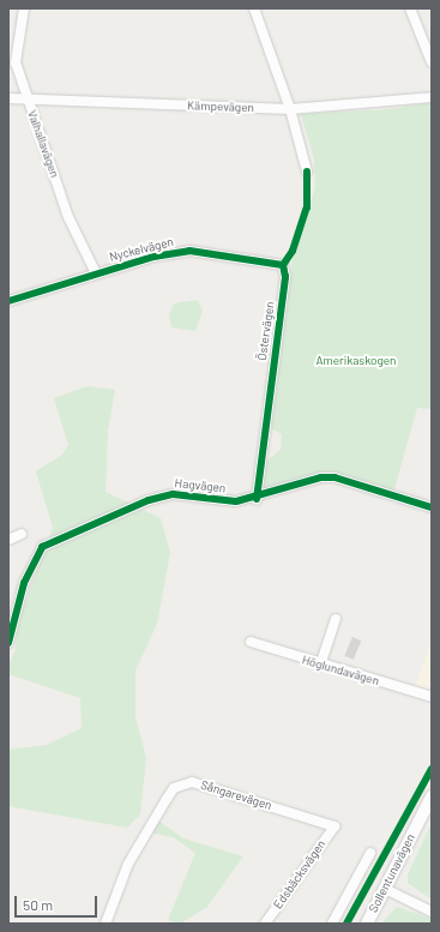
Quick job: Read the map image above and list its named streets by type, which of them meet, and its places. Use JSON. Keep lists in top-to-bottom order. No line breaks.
{"streets":{"street":["Kämpevägen","Valhallavägen","Nyckelvägen","Östervägen","Hagvägen","Höglundavägen","Sångarevägen","Sollentunavägen","Edsbäcksvägen"]},"crossings":[["Kämpevägen","Valhallavägen"],["Valhallavägen","Nyckelvägen"],["Nyckelvägen","Östervägen"],["Östervägen","Hagvägen"],["Sångarevägen","Edsbäcksvägen"]],"parks":["Amerikaskogen"],"scale_bar":"50 m"}
